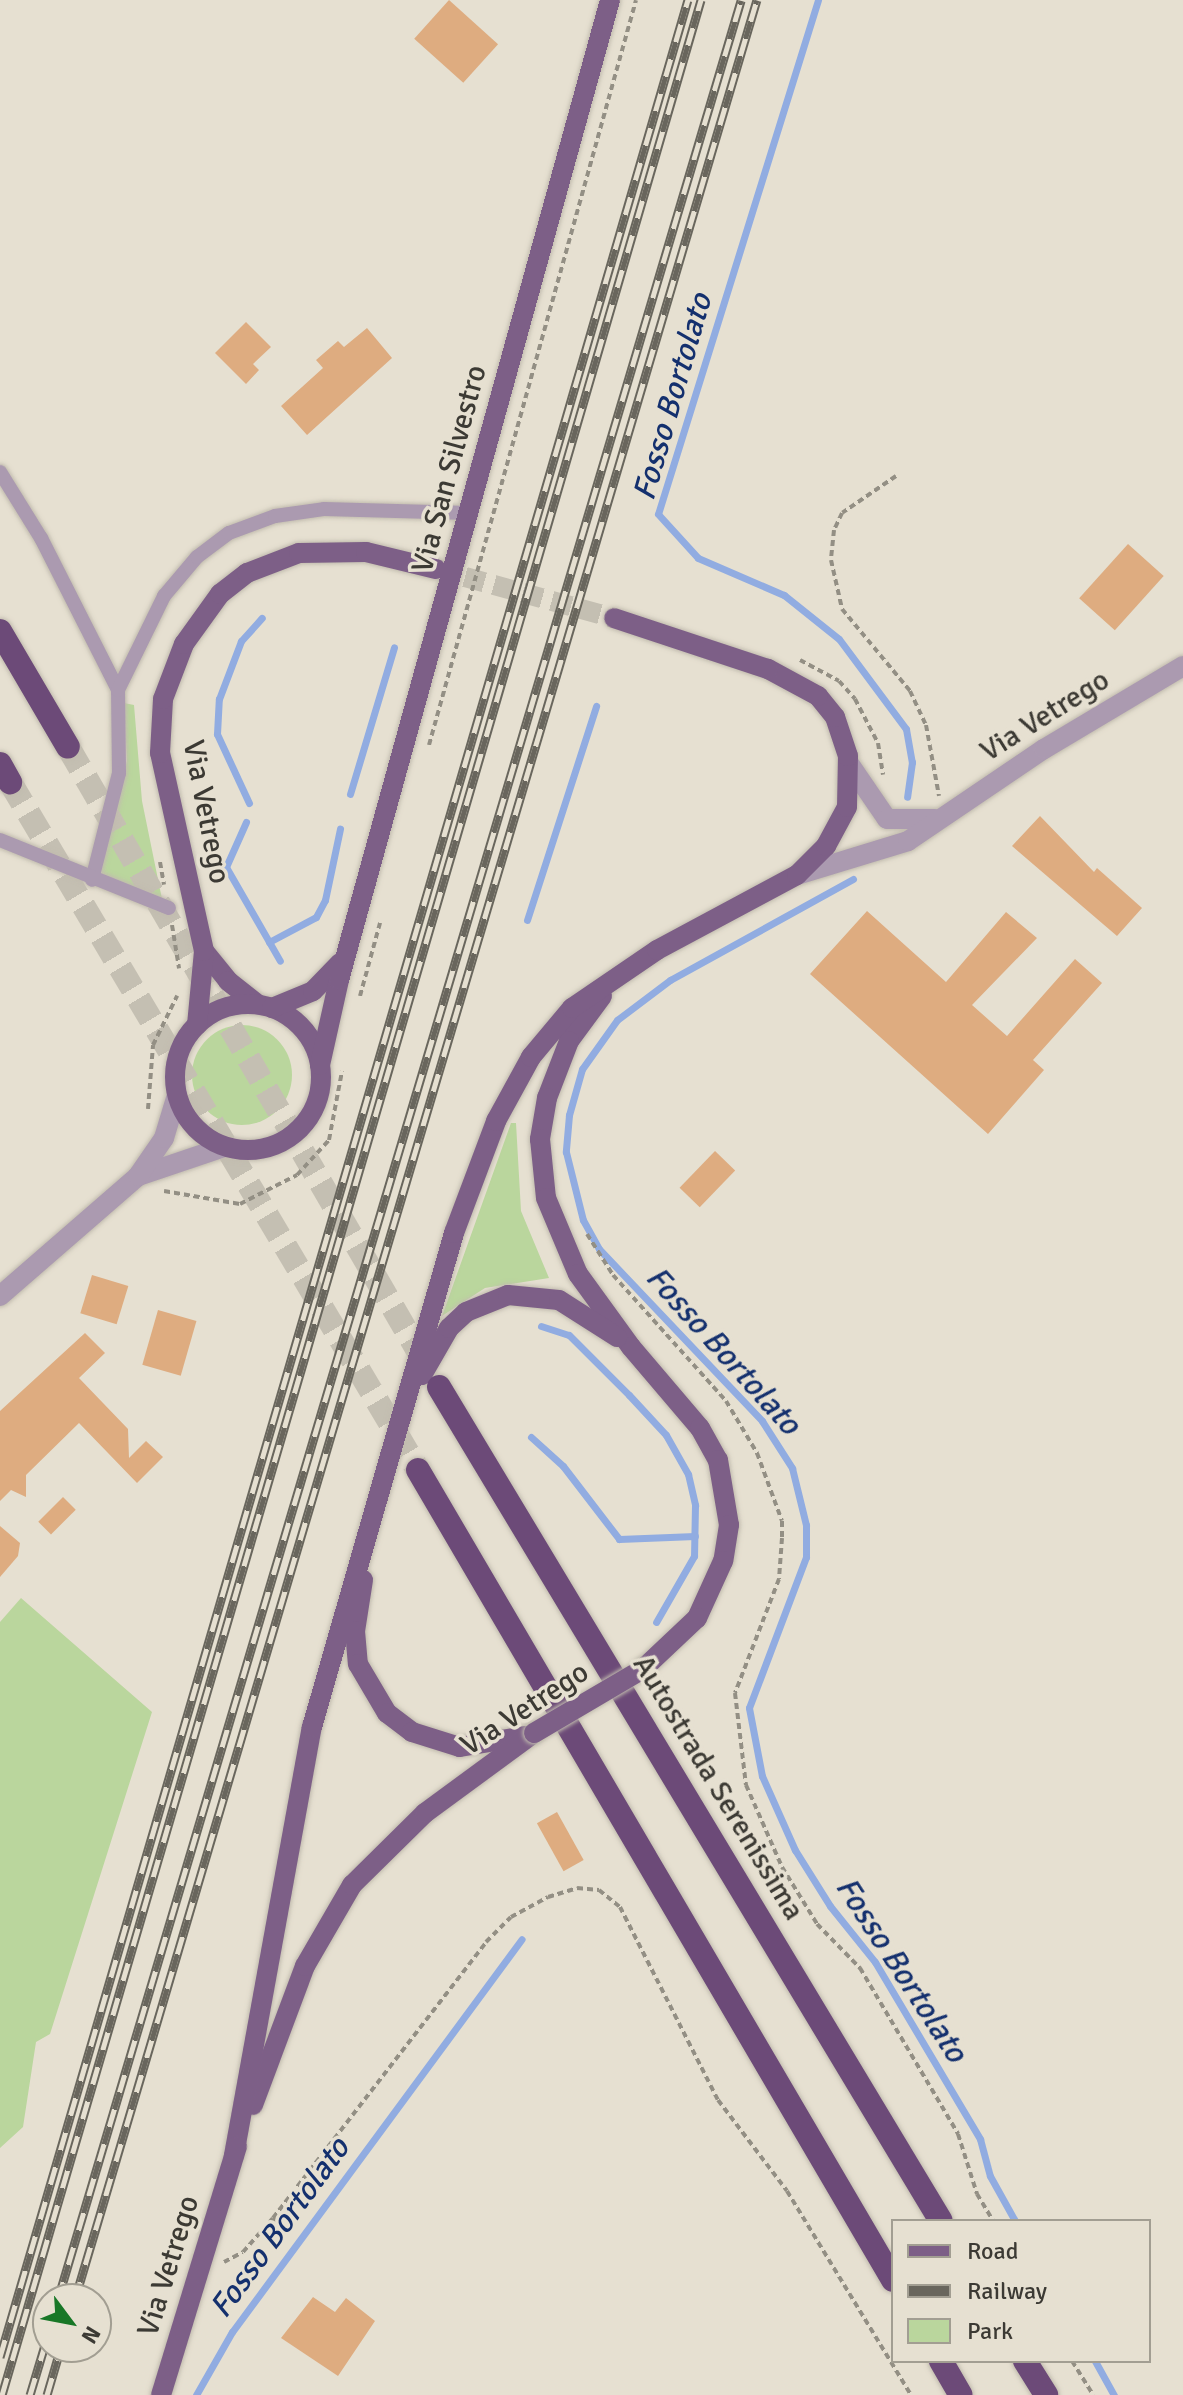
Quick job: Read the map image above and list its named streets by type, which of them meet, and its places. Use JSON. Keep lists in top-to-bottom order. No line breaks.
{"streets":{"highway":["Autostrada Serenissima"],"main road":["Via San Silvestro","Via Vetrego"]},"crossings":[["Via San Silvestro","Via Vetrego"]],"water":["Fosso Bortolato"],"legend":["Road","Railway","Park"],"north":"bottom right"}
